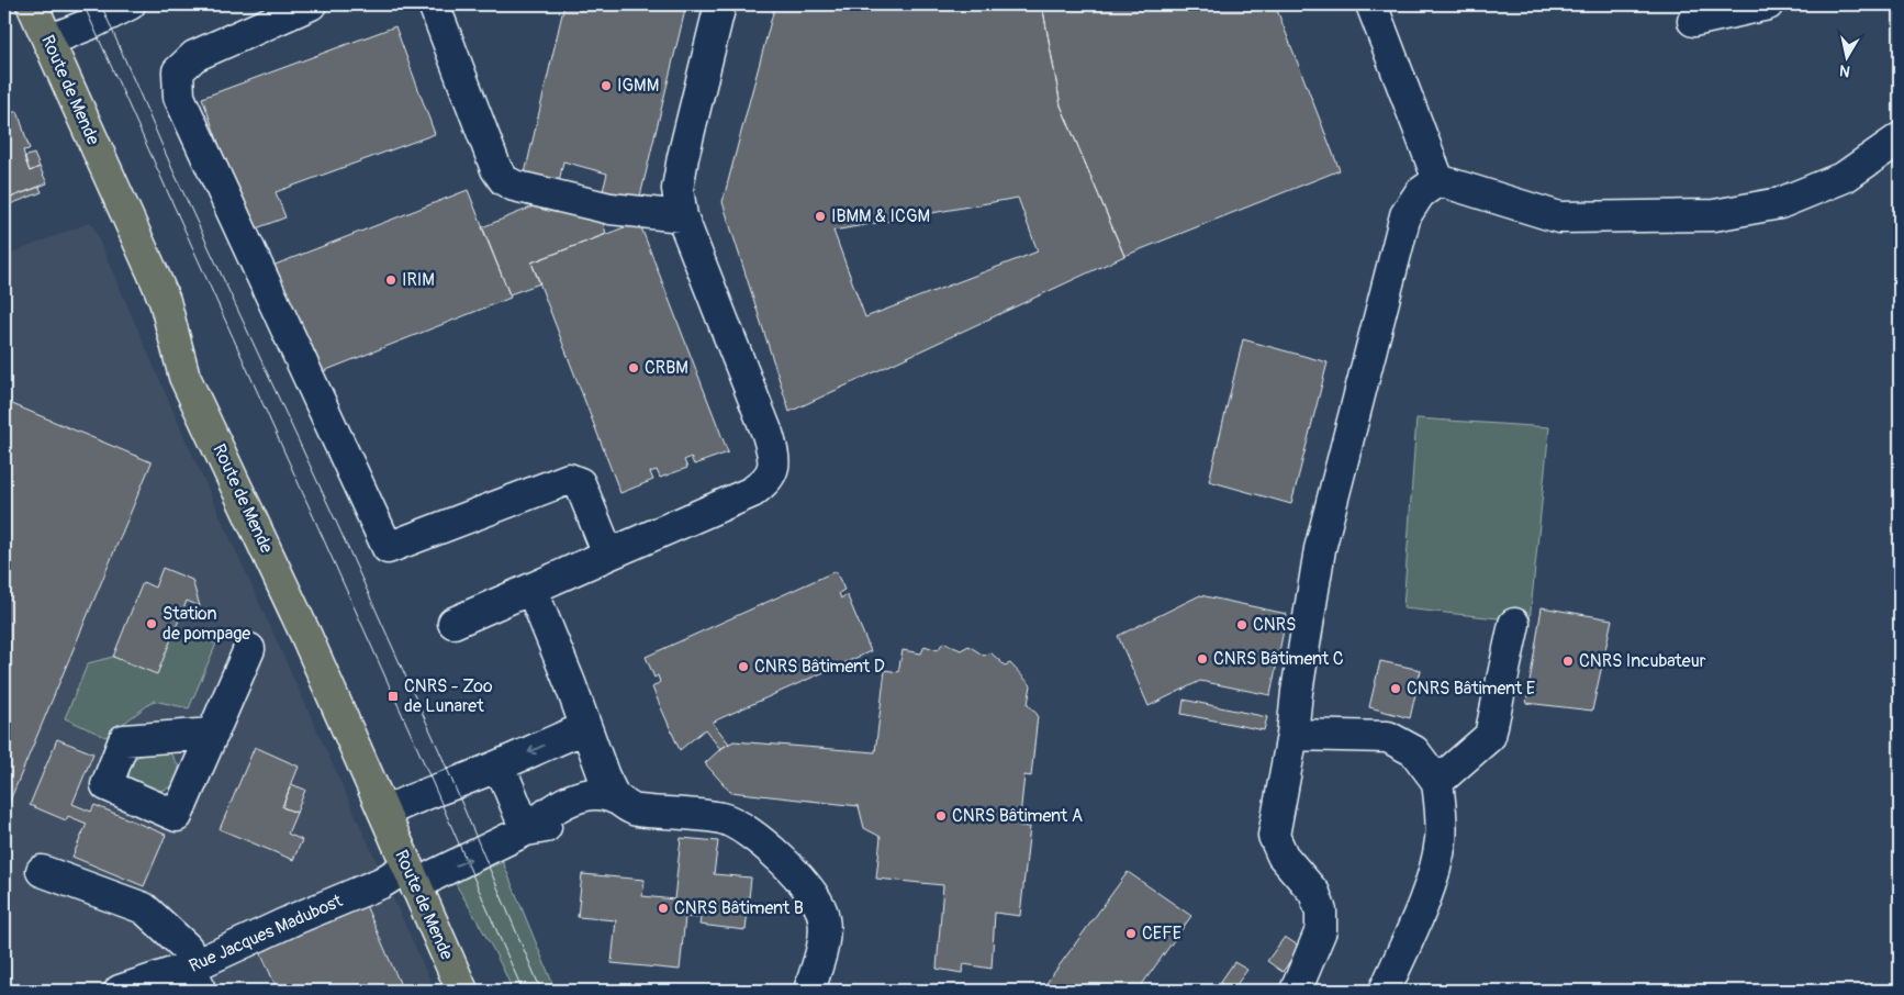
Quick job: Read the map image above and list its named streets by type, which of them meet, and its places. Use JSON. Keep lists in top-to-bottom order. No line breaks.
{"streets":{"main road":["Route de Mende"],"street":["Rue Jacques Madubost"]},"crossings":[["Route de Mende","Rue Jacques Madubost"]],"places":{"other":["IGMM","IBMM & ICGM","IRIM","CRBM","Station de pompage","CNRS","CNRS Bâtiment C","CNRS Incubateur","CNRS Bâtiment D","CNRS Bâtiment E","CNRS Bâtiment A","CNRS Bâtiment B","CEFE"],"transit":["CNRS - Zoo de Lunaret"]},"north":"bottom"}
